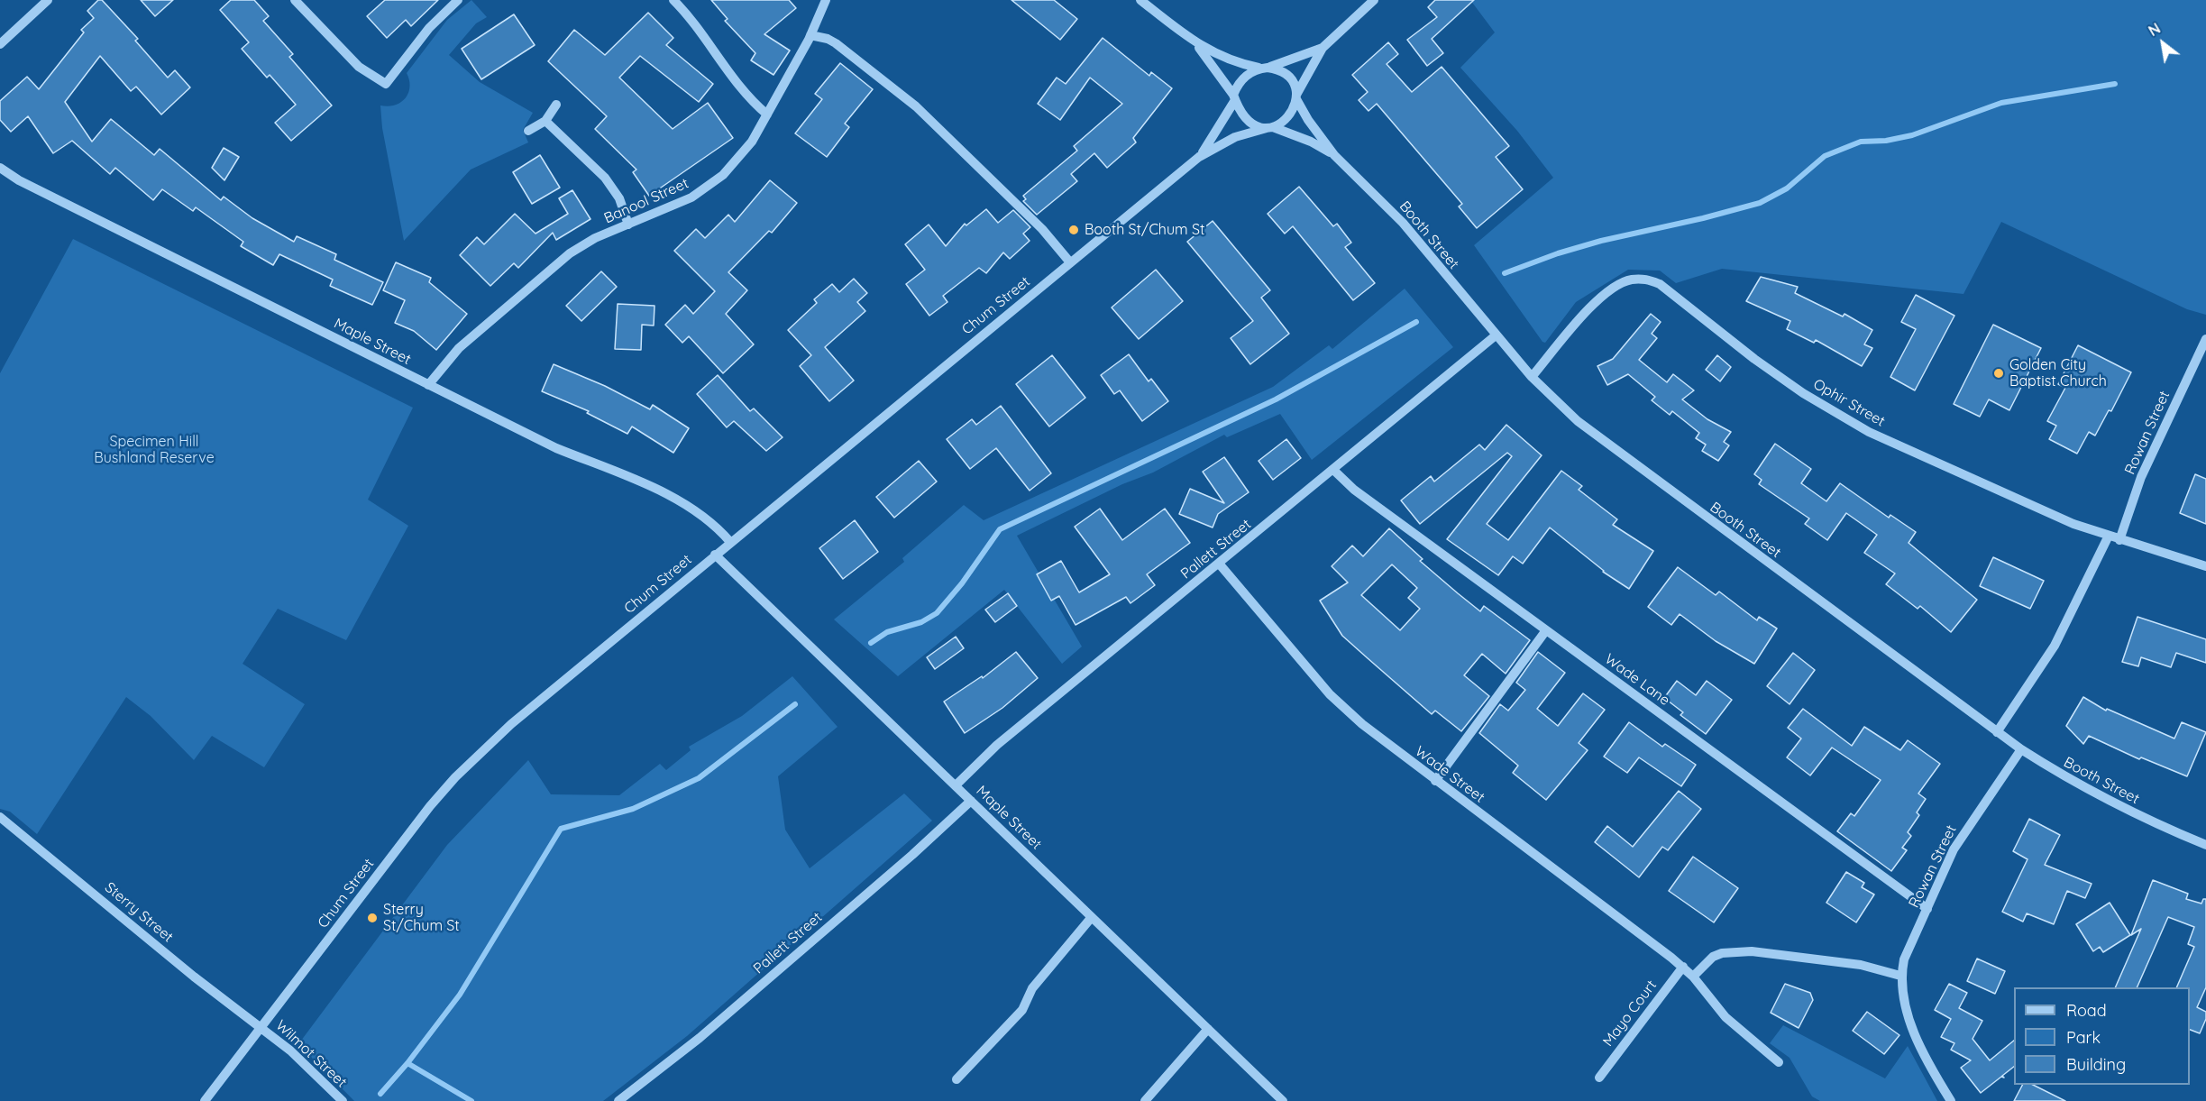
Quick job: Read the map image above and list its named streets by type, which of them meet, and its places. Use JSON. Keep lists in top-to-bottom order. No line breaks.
{"streets":{"street":["Banool Street","Booth Street","Chum Street","Maple Street","Ophir Street","Rowan Street","Pallett Street","Wade Lane","Wade Street","Sterry Street","Mayo Court","Wilmot Street"]},"crossings":[["Banool Street","Maple Street"],["Booth Street","Chum Street"],["Booth Street","Ophir Street"],["Booth Street","Rowan Street"],["Booth Street","Pallett Street"],["Chum Street","Maple Street"],["Chum Street","Sterry Street"],["Chum Street","Wilmot Street"],["Maple Street","Pallett Street"],["Ophir Street","Rowan Street"],["Rowan Street","Wade Lane"],["Pallett Street","Wade Lane"],["Pallett Street","Wade Street"],["Wade Street","Mayo Court"],["Sterry Street","Wilmot Street"]],"parks":["Specimen Hill Bushland Reserve"],"places":["Booth St/Chum St","Golden City Baptist Church","Sterry St/Chum St"],"legend":["Road","Park","Building"],"north":"top left"}
